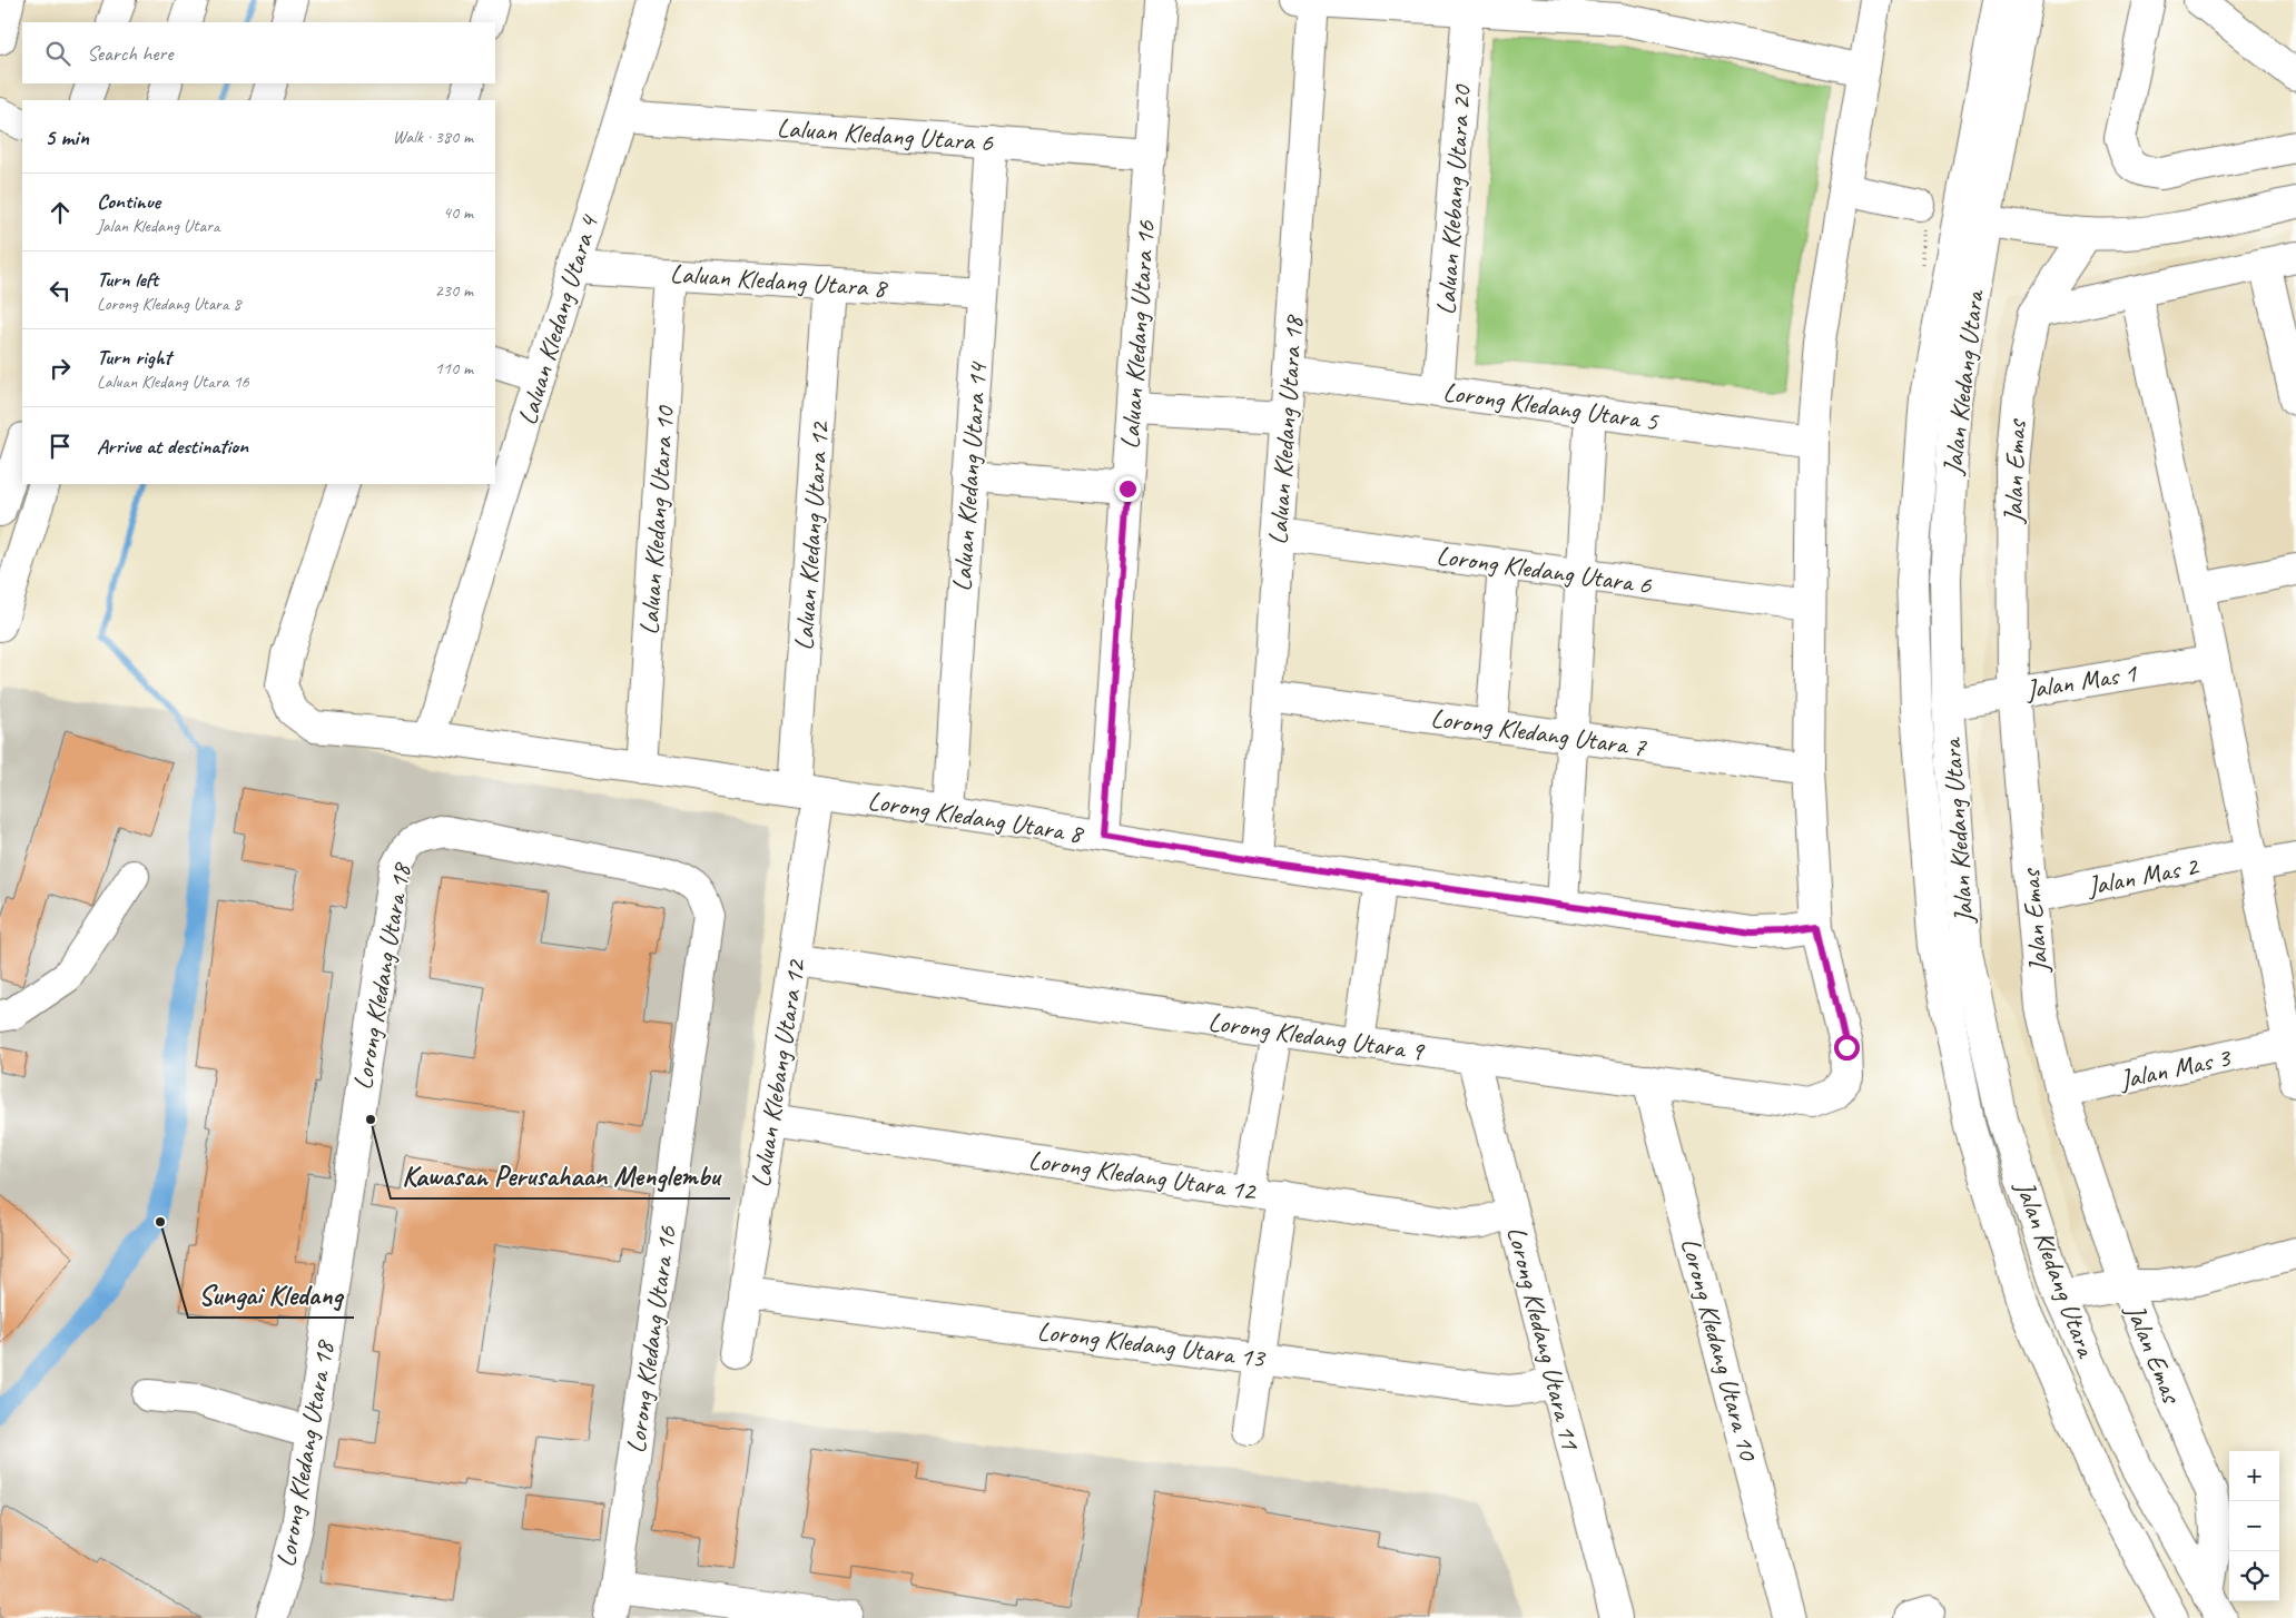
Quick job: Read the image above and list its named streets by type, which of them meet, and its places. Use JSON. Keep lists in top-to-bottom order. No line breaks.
{"streets":{"street":["Laluan Kledang Utara 6","Laluan Klebang Utara 20","Laluan Kledang Utara 8","Laluan Kledang Utara 4","Laluan Kledang Utara 16","Jalan Kledang Utara","Lorong Kledang Utara 5","Laluan Kledang Utara 18","Jalan Emas","Laluan Kledang Utara 14","Laluan Kledang Utara 10","Laluan Kledang Utara 12","Lorong Kledang Utara 6","Jalan Mas 1","Lorong Kledang Utara 7","Lorong Kledang Utara 8","Jalan Mas 2","Lorong Kledang Utara 18","Lorong Kledang Utara 9","Jalan Mas 3","Laluan Klebang Utara 12","Lorong Kledang Utara 12","Lorong Kledang Utara 11","Lorong Kledang Utara 16","Lorong Kledang Utara 13","Lorong Kledang Utara 10"]},"crossings":[["Laluan Kledang Utara 6","Laluan Kledang Utara 4"],["Laluan Kledang Utara 6","Laluan Kledang Utara 16"],["Laluan Kledang Utara 6","Laluan Kledang Utara 14"],["Laluan Klebang Utara 20","Lorong Kledang Utara 5"],["Laluan Kledang Utara 8","Laluan Kledang Utara 4"],["Laluan Kledang Utara 8","Laluan Kledang Utara 14"],["Laluan Kledang Utara 8","Laluan Kledang Utara 10"],["Laluan Kledang Utara 8","Laluan Kledang Utara 12"],["Laluan Kledang Utara 4","Lorong Kledang Utara 8"],["Laluan Kledang Utara 16","Lorong Kledang Utara 8"],["Jalan Kledang Utara","Jalan Emas"],["Jalan Kledang Utara","Jalan Mas 1"],["Lorong Kledang Utara 5","Laluan Kledang Utara 18"],["Laluan Kledang Utara 18","Lorong Kledang Utara 6"],["Laluan Kledang Utara 18","Lorong Kledang Utara 7"],["Laluan Kledang Utara 18","Lorong Kledang Utara 8"],["Jalan Emas","Jalan Mas 1"],["Jalan Emas","Jalan Mas 2"],["Jalan Emas","Jalan Mas 3"],["Laluan Kledang Utara 14","Lorong Kledang Utara 8"],["Laluan Kledang Utara 10","Lorong Kledang Utara 8"],["Laluan Kledang Utara 12","Lorong Kledang Utara 8"],["Laluan Kledang Utara 12","Laluan Klebang Utara 12"],["Lorong Kledang Utara 8","Lorong Kledang Utara 9"],["Lorong Kledang Utara 8","Laluan Klebang Utara 12"],["Lorong Kledang Utara 18","Lorong Kledang Utara 16"],["Lorong Kledang Utara 9","Laluan Klebang Utara 12"],["Lorong Kledang Utara 9","Lorong Kledang Utara 11"],["Lorong Kledang Utara 9","Lorong Kledang Utara 10"],["Laluan Klebang Utara 12","Lorong Kledang Utara 12"],["Laluan Klebang Utara 12","Lorong Kledang Utara 13"],["Lorong Kledang Utara 12","Lorong Kledang Utara 11"],["Lorong Kledang Utara 11","Lorong Kledang Utara 13"]],"places":["Kawasan Perusahaan Menglembu","Sungai Kledang"],"page":{"search":"Search here","heading":["5 min","Walk · 380 m"],"list":[["Continue","Jalan Kledang Utara","40 m"],["Turn left","Lorong Kledang Utara 8","230 m"],["Turn right","Laluan Kledang Utara 16","110 m"],"Arrive at destination"],"map_buttons":["+","−"]}}
